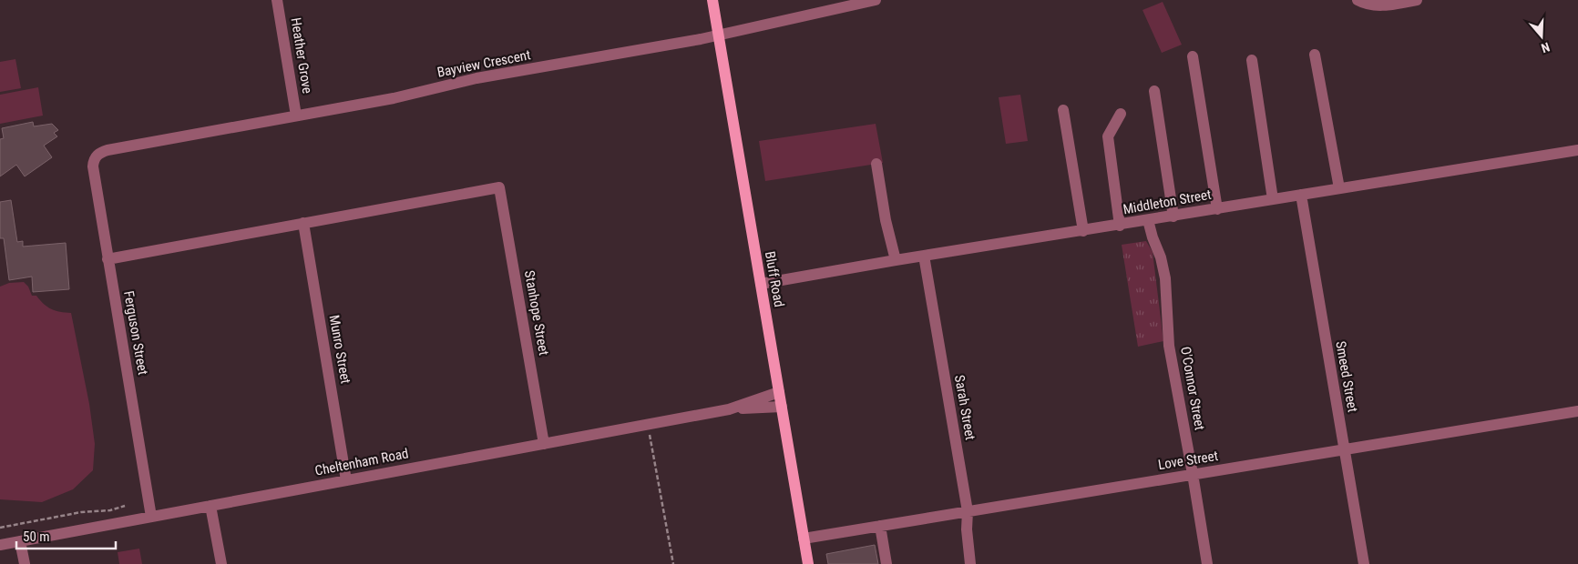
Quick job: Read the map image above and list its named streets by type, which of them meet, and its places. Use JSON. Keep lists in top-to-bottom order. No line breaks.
{"streets":{"main road":["Bluff Road"],"street":["Heather Grove","Bayview Crescent","Middleton Street","Stanhope Street","Ferguson Street","Munro Street","Smeed Street","O'Connor Street","Sarah Street","Love Street","Cheltenham Road"]},"crossings":[["Heather Grove","Bayview Crescent"],["Bayview Crescent","Bluff Road"],["Bayview Crescent","Ferguson Street"],["Middleton Street","Bluff Road"],["Middleton Street","Smeed Street"],["Middleton Street","O'Connor Street"],["Middleton Street","Sarah Street"],["Bluff Road","Love Street"],["Bluff Road","Cheltenham Road"],["Stanhope Street","Munro Street"],["Stanhope Street","Cheltenham Road"],["Ferguson Street","Cheltenham Road"],["Munro Street","Cheltenham Road"],["Smeed Street","Love Street"],["O'Connor Street","Love Street"],["Sarah Street","Love Street"]],"scale_bar":"50 m","north":"bottom"}
